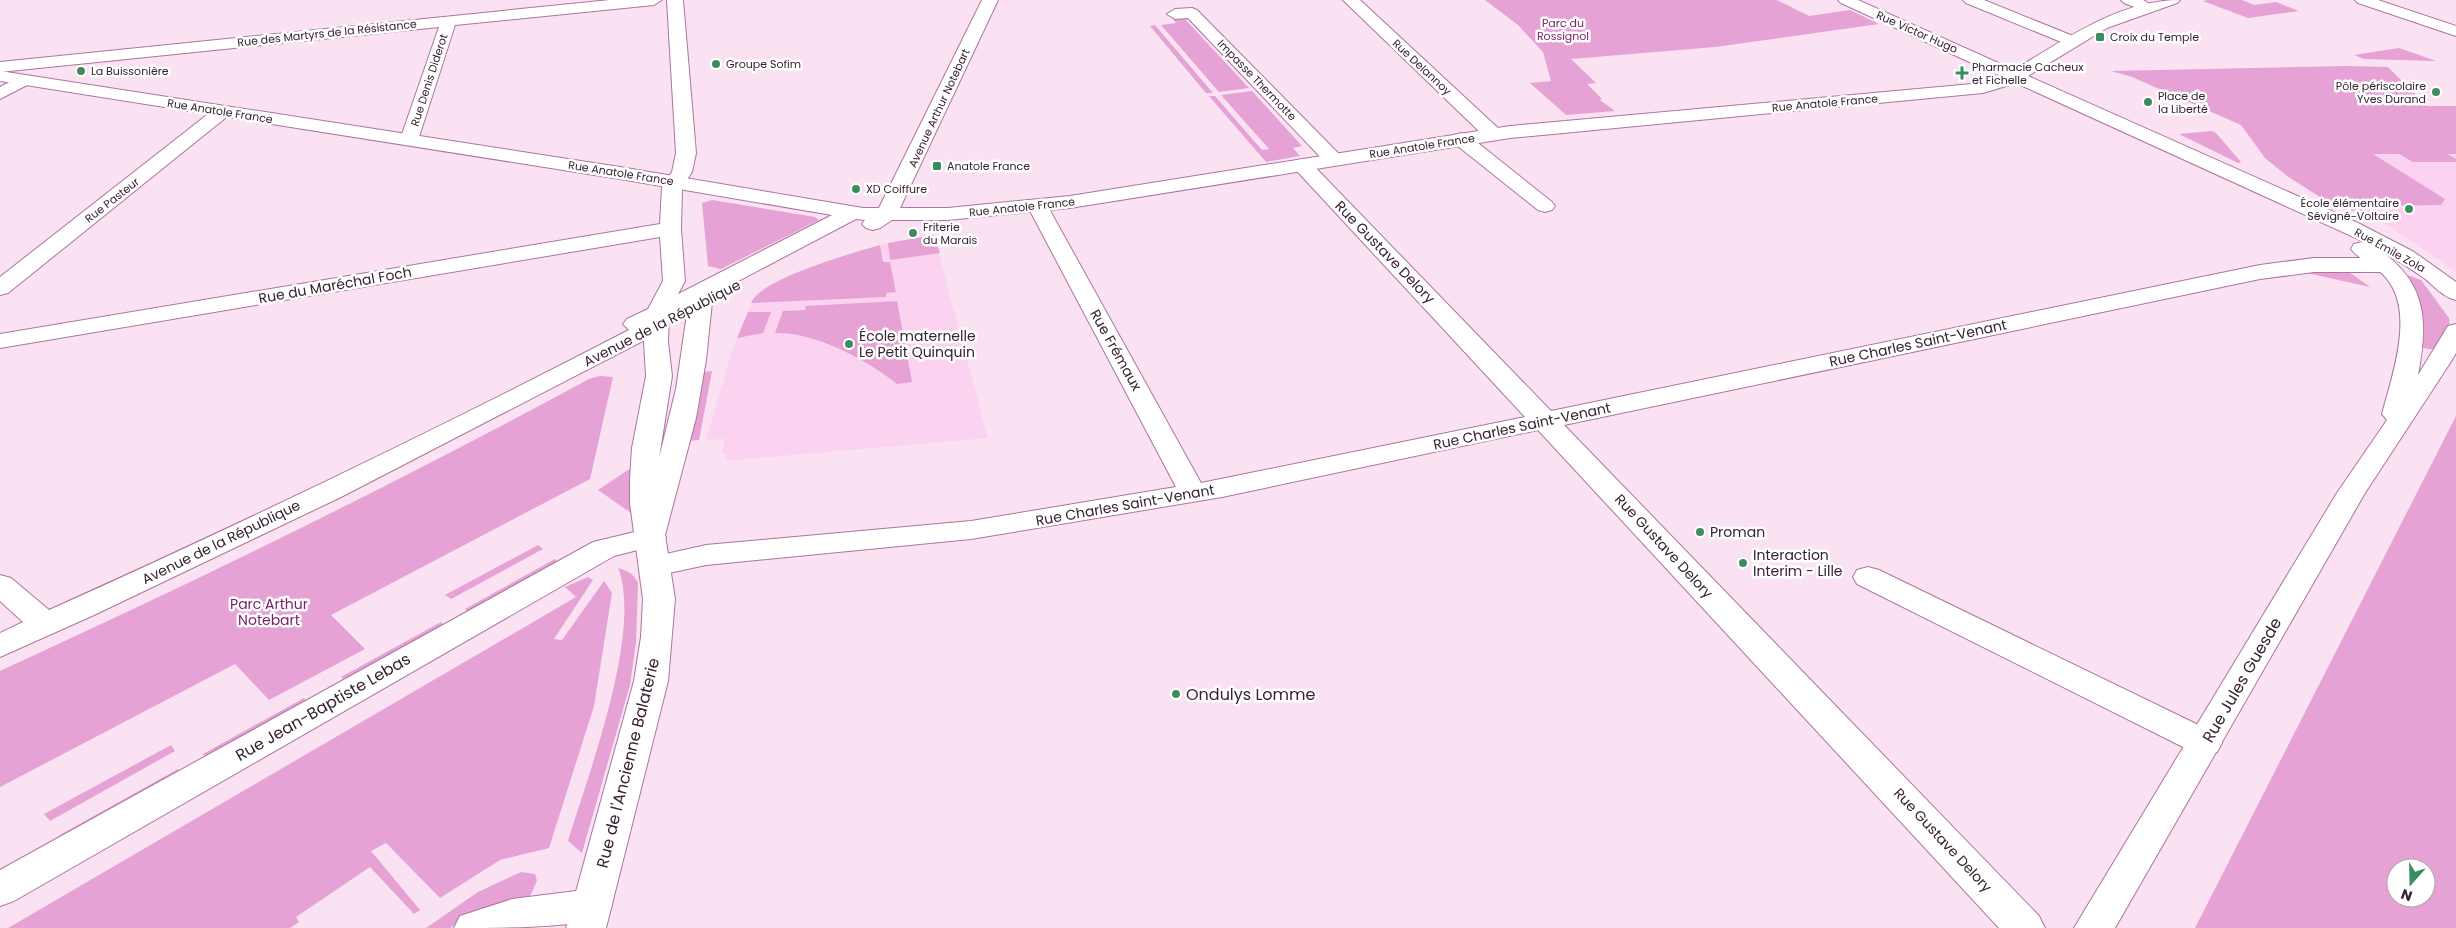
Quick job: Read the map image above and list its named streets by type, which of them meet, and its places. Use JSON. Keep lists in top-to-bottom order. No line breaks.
{"streets":{"street":["Rue Victor Hugo","Rue des Martyrs de la Résistance","Rue Delannoy","Rue Denis Diderot","Impasse Thermotte","Rue Anatole France","Avenue Arthur Notebart","Rue Pasteur","Rue Émile Zola","Rue Gustave Delory","Rue du Maréchal Foch","Avenue de la République","Rue Charles Saint-Venant","Rue Frémaux","Rue Jules Guesde","Rue Jean-Baptiste Lebas","Rue de l'Ancienne Balaterie"]},"crossings":[["Rue Victor Hugo","Rue Anatole France"],["Rue Victor Hugo","Rue Émile Zola"],["Rue des Martyrs de la Résistance","Rue Denis Diderot"],["Rue Delannoy","Rue Anatole France"],["Rue Denis Diderot","Rue Anatole France"],["Impasse Thermotte","Rue Anatole France"],["Rue Anatole France","Avenue Arthur Notebart"],["Rue Anatole France","Rue Pasteur"],["Rue Anatole France","Rue Émile Zola"],["Rue Anatole France","Rue Gustave Delory"],["Rue Anatole France","Avenue de la République"],["Rue Anatole France","Rue Frémaux"],["Rue Anatole France","Rue de l'Ancienne Balaterie"],["Avenue Arthur Notebart","Avenue de la République"],["Rue Émile Zola","Rue Charles Saint-Venant"],["Rue Émile Zola","Rue Jules Guesde"],["Rue Gustave Delory","Rue Charles Saint-Venant"],["Rue du Maréchal Foch","Rue de l'Ancienne Balaterie"],["Avenue de la République","Rue de l'Ancienne Balaterie"],["Rue Charles Saint-Venant","Rue Frémaux"],["Rue Charles Saint-Venant","Rue Jules Guesde"],["Rue Charles Saint-Venant","Rue Jean-Baptiste Lebas"],["Rue Charles Saint-Venant","Rue de l'Ancienne Balaterie"],["Rue Jean-Baptiste Lebas","Rue de l'Ancienne Balaterie"]],"parks":["Parc du Rossignol","Parc Arthur Notebart"],"places":{"transit":["Croix du Temple","Anatole France"],"other":["Groupe Sofim","La Buissonière","Pôle périscolaire Yves Durand","Place de la Liberté","XD Coiffure","École élémentaire Sévigné-Voltaire","Friterie du Marais","École maternelle Le Petit Quinquin","Proman","Interaction Interim - Lille","Ondulys Lomme"],"health":["Pharmacie Cacheux et Fichelle"]},"north":"bottom"}
